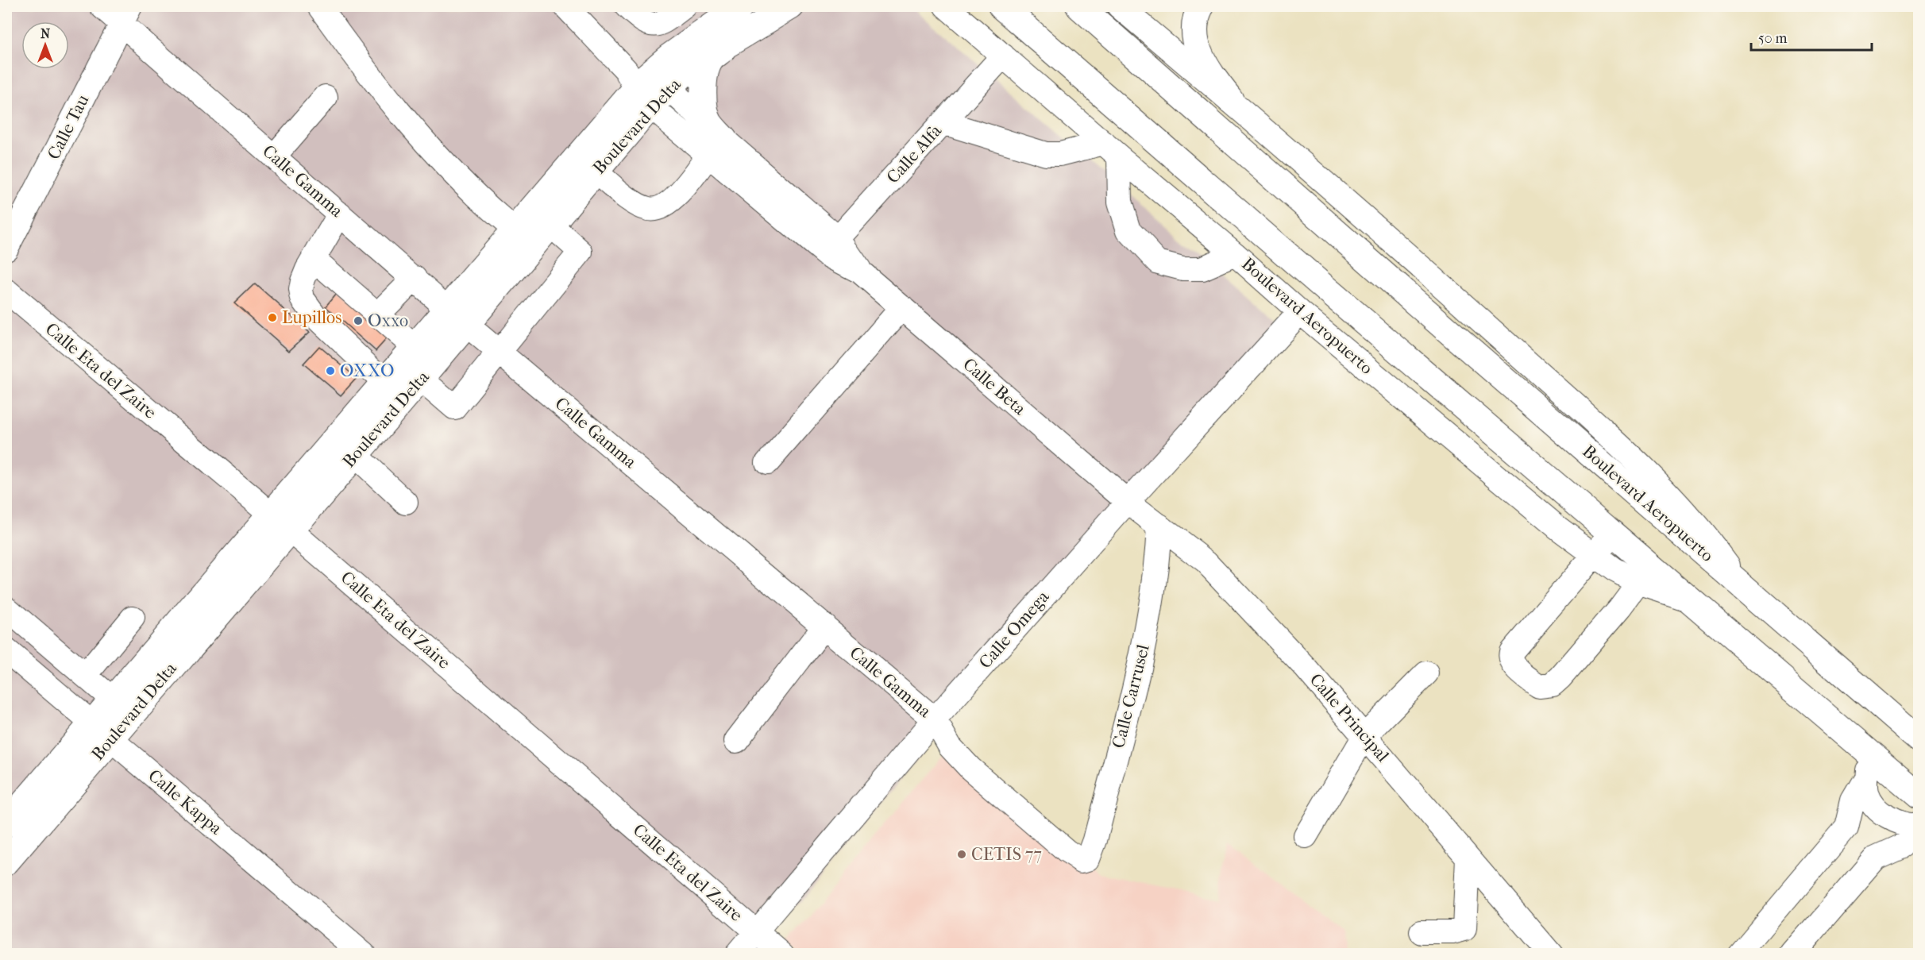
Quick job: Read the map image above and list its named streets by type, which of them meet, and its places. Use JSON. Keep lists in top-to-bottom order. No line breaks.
{"streets":{"main road":["Boulevard Delta","Boulevard Aeropuerto"],"street":["Calle Tau","Calle Alfa","Calle Gamma","Calle Eta del Zaire","Calle Beta","Calle Omega","Calle Carrusel","Calle Principal","Calle Kappa"]},"crossings":[["Boulevard Delta","Calle Gamma"],["Boulevard Delta","Calle Eta del Zaire"],["Boulevard Delta","Calle Beta"],["Boulevard Delta","Calle Kappa"],["Calle Tau","Calle Gamma"],["Calle Alfa","Boulevard Aeropuerto"],["Calle Alfa","Calle Beta"],["Calle Gamma","Calle Omega"],["Calle Gamma","Calle Carrusel"],["Boulevard Aeropuerto","Calle Omega"],["Calle Eta del Zaire","Calle Omega"],["Calle Beta","Calle Omega"],["Calle Beta","Calle Principal"],["Calle Omega","Calle Principal"],["Calle Carrusel","Calle Principal"]],"places":["Lupillos","Oxxo","OXXO","CETIS 77"],"scale_bar":"50 m","north":"top"}
